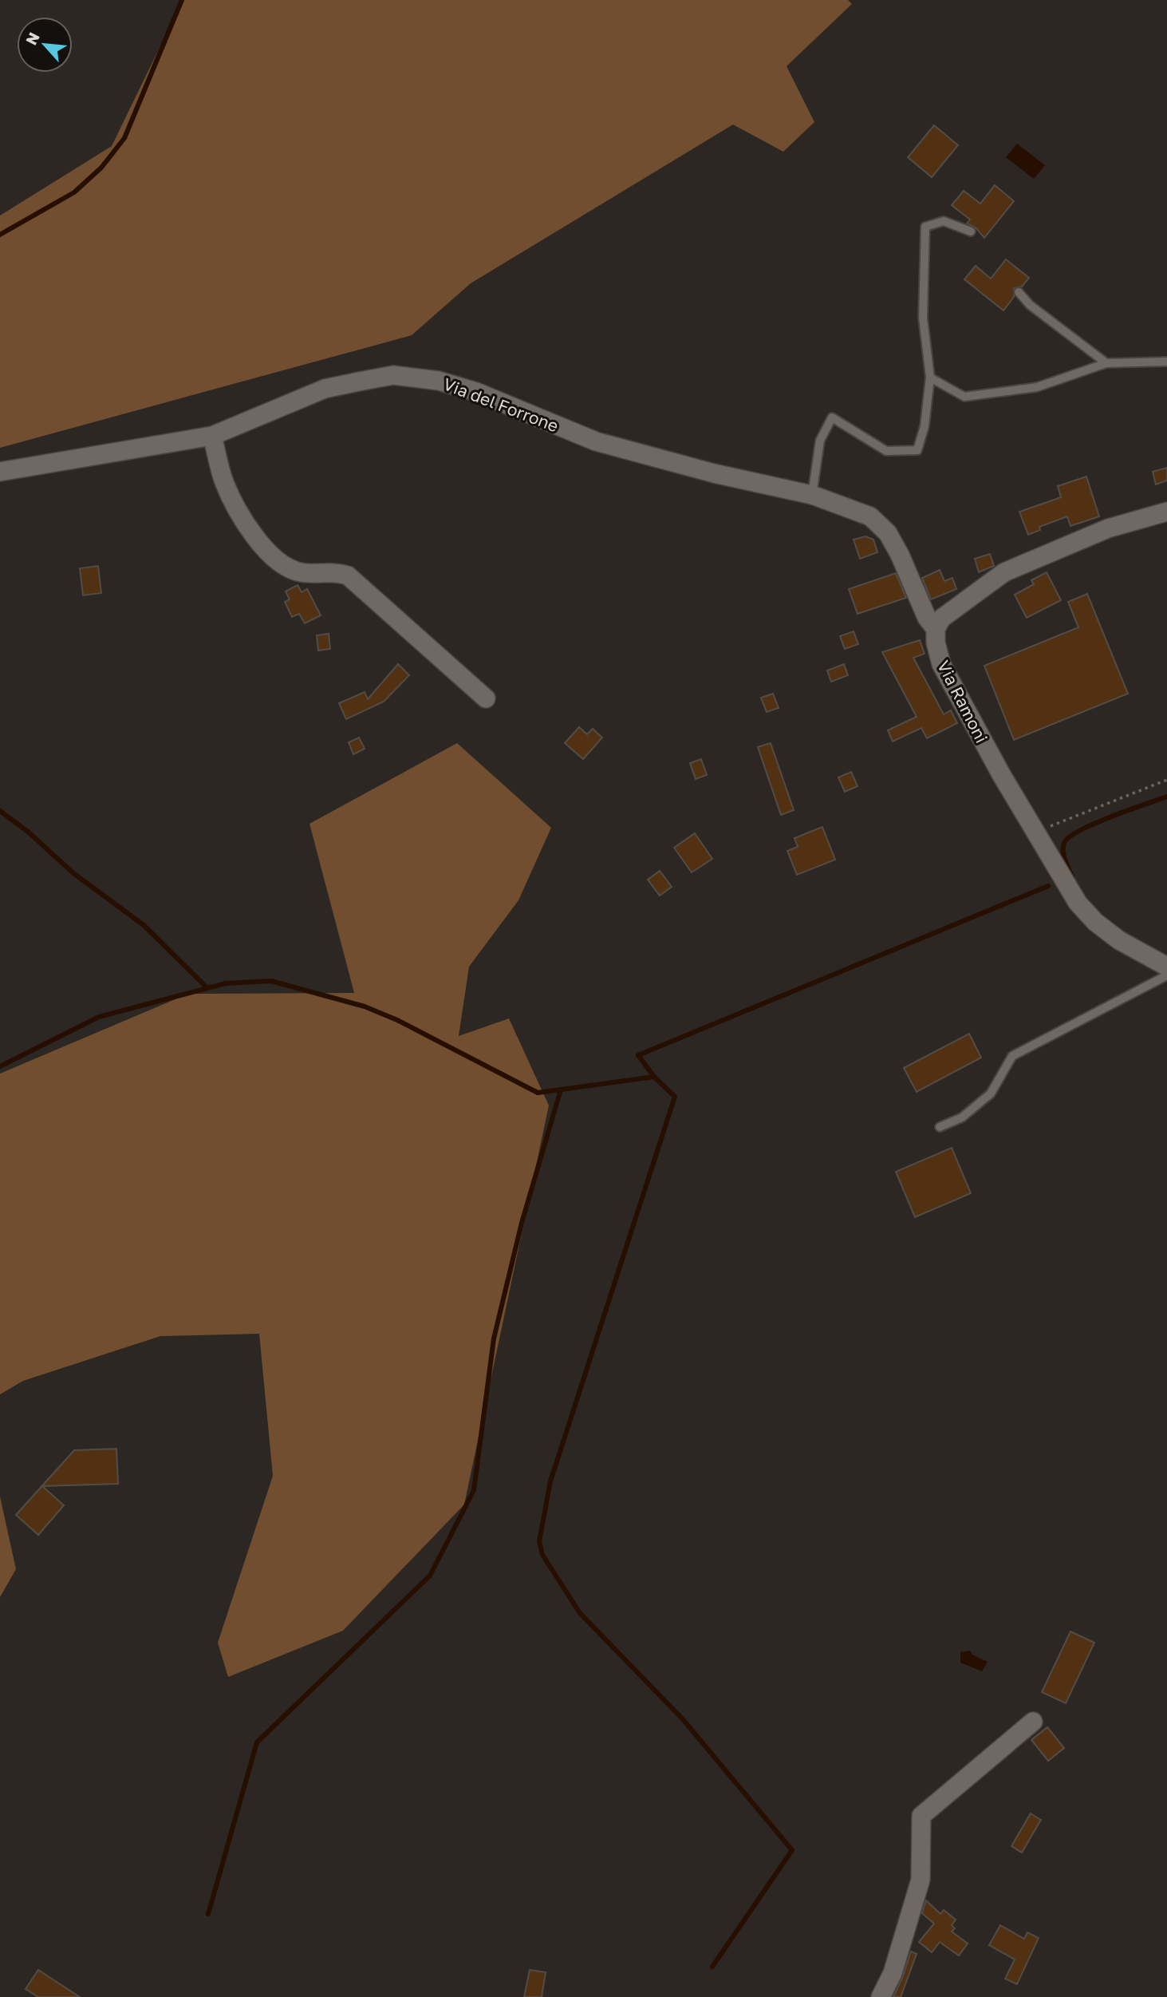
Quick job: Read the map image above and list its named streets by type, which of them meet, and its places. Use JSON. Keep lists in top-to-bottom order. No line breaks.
{"streets":{"street":["Via del Forrone","Via Ramoni"]},"crossings":[["Via del Forrone","Via Ramoni"]],"north":"top left"}
